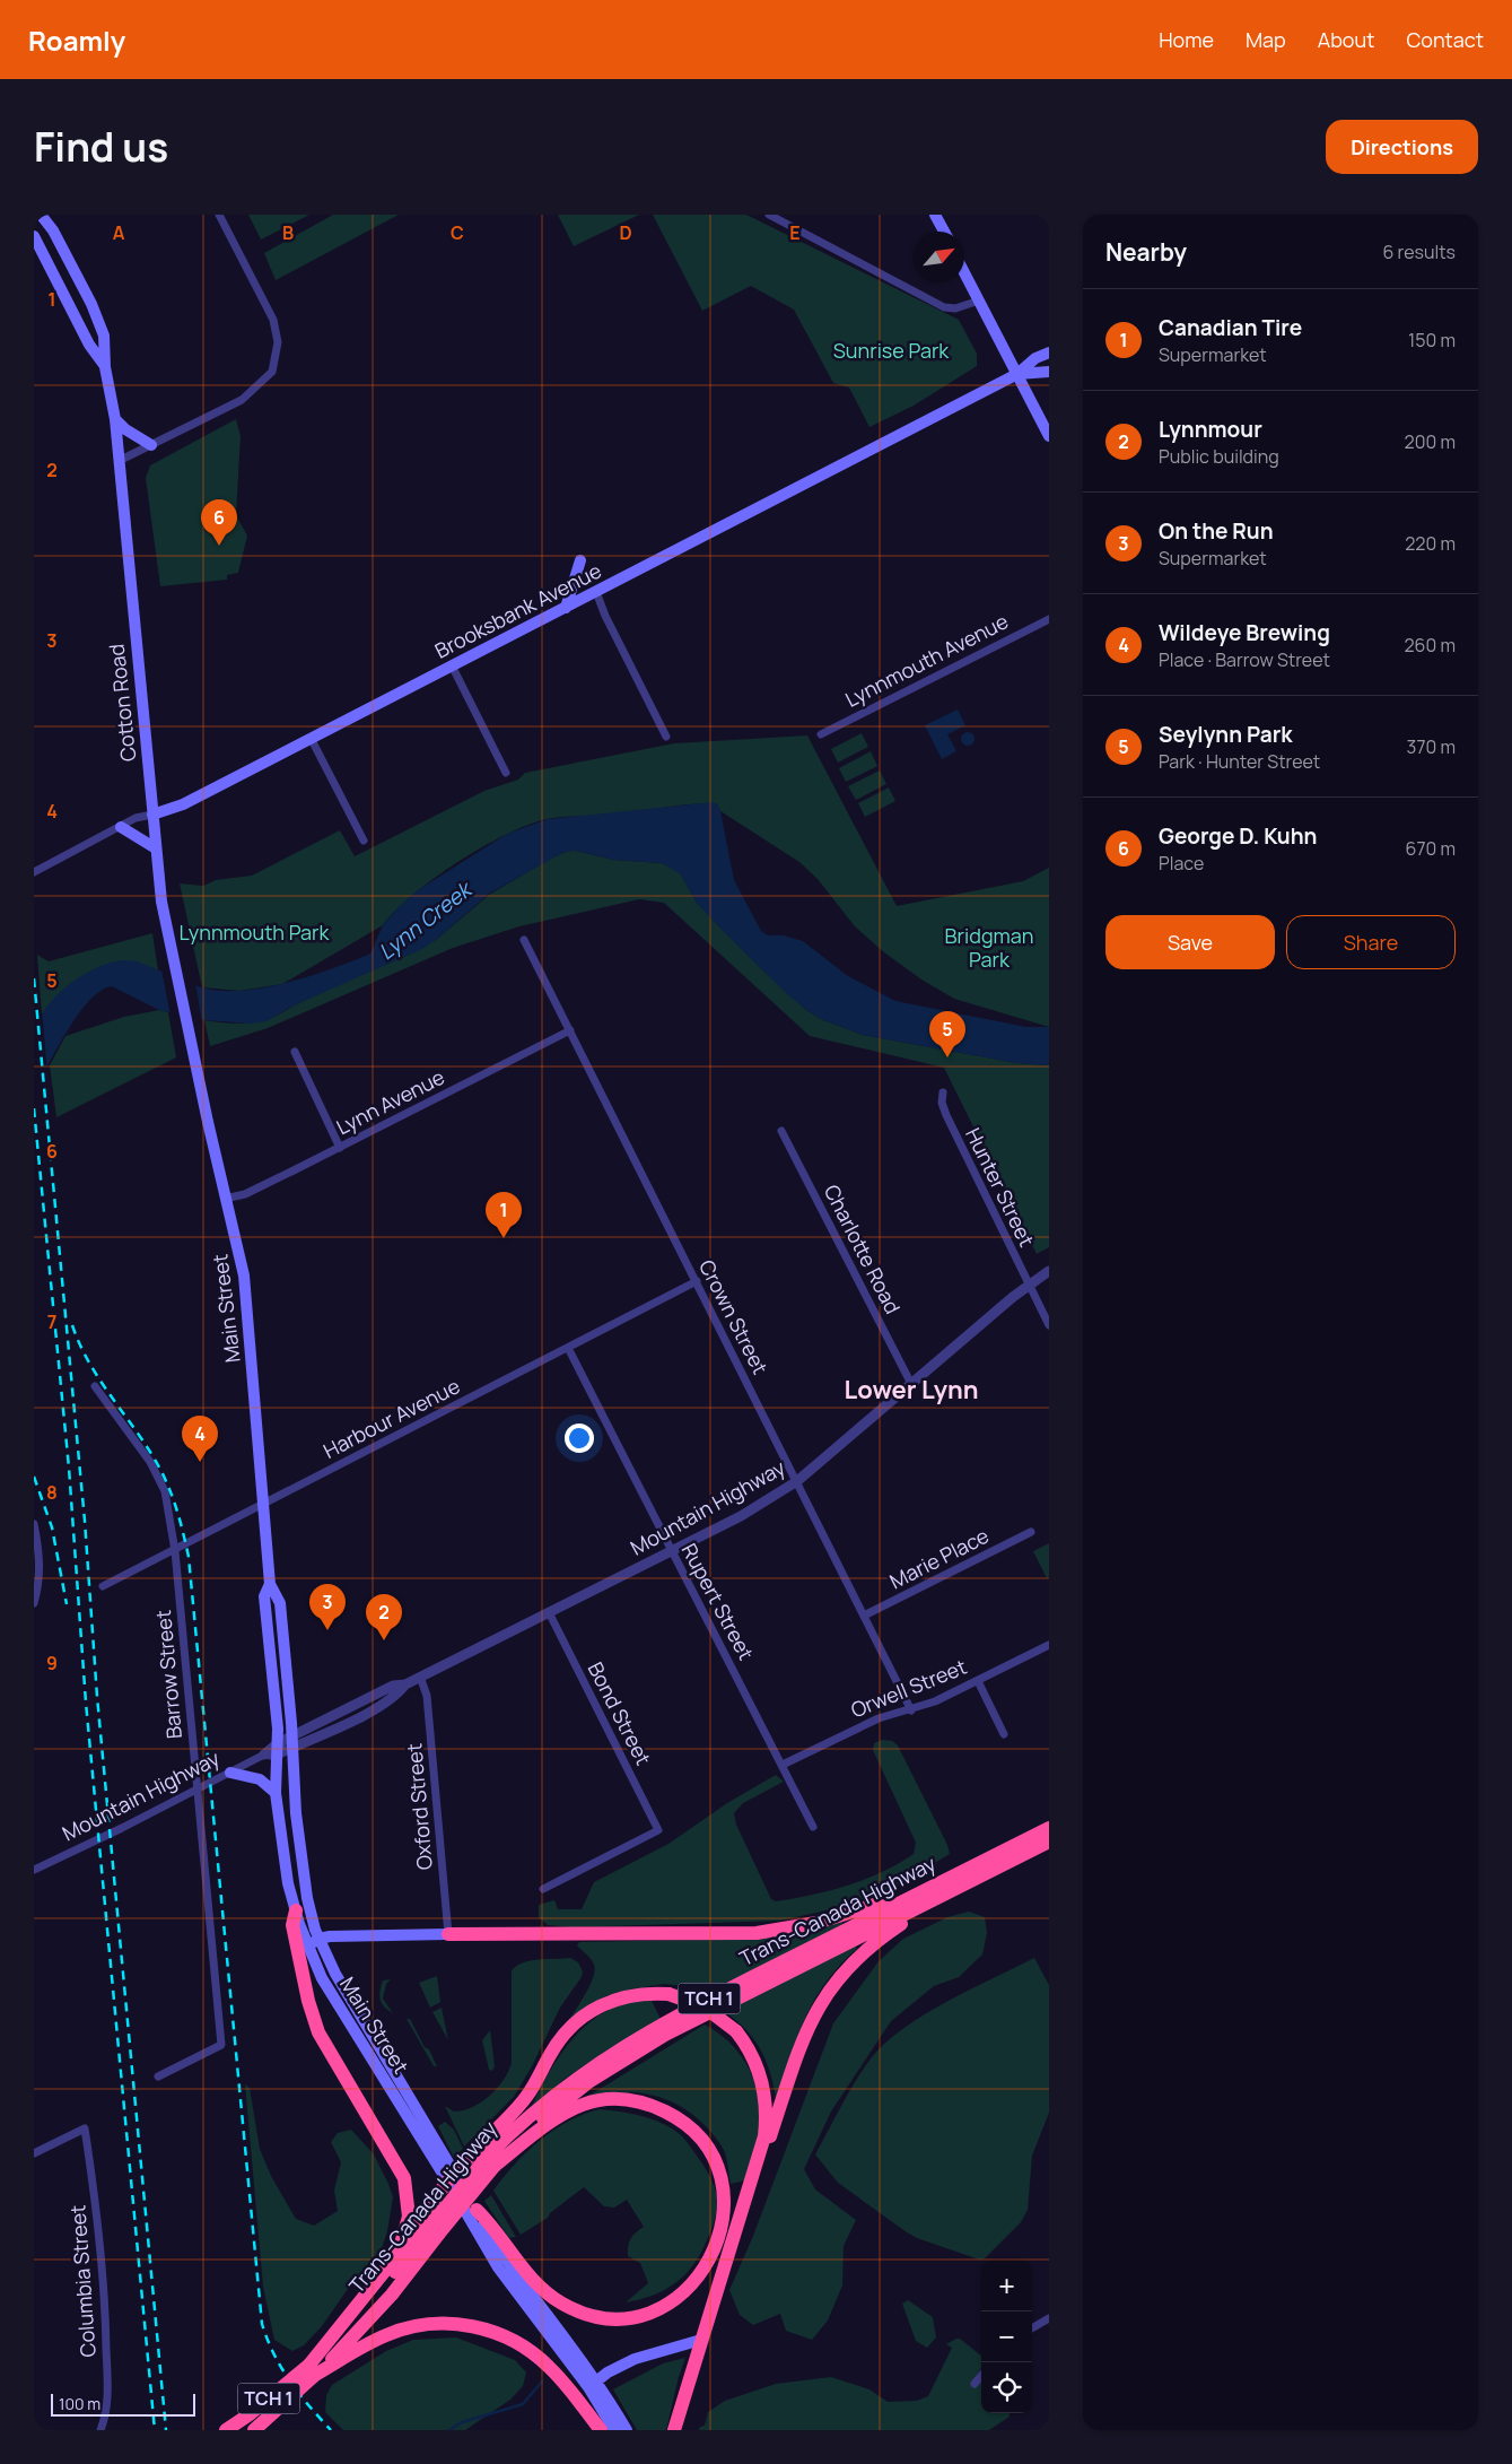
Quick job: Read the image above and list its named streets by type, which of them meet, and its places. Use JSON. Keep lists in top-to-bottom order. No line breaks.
{"streets":{"highway":["Trans-Canada Highway","TCH 1"],"main road":["Brooksbank Avenue","Cotton Road","Main Street"],"street":["Lynnmouth Avenue","Lynn Avenue","Hunter Street","Charlotte Road","Crown Street","Harbour Avenue","Mountain Highway","Marie Place","Rupert Street","Barrow Street","Orwell Street","Bond Street","Oxford Street","Columbia Street"]},"crossings":[["Brooksbank Avenue","Cotton Road"],["Cotton Road","Main Street"],["Lynn Avenue","Main Street"],["Lynn Avenue","Crown Street"],["Hunter Street","Mountain Highway"],["Charlotte Road","Mountain Highway"],["Main Street","Harbour Avenue"],["Main Street","Mountain Highway"],["Crown Street","Harbour Avenue"],["Crown Street","Mountain Highway"],["Crown Street","Marie Place"],["Crown Street","Orwell Street"],["Harbour Avenue","Rupert Street"],["Harbour Avenue","Barrow Street"],["Mountain Highway","Rupert Street"],["Mountain Highway","Barrow Street"],["Mountain Highway","Bond Street"],["Mountain Highway","Oxford Street"],["Rupert Street","Orwell Street"],["Trans-Canada Highway","TCH 1"]],"districts":["Lower Lynn"],"water":["Lynn Creek"],"parks":["Sunrise Park","Lynnmouth Park","Bridgman Park"],"scale_bar":"100 m","north":"top right","page":{"header":"Roamly","nav":["Home","Map","About","Contact"],"title":"Find us","buttons":["Directions",["Save","Share"]],"heading":["Nearby","6 results"],"list":[{"mark":"1","name":"Canadian Tire","note":"Supermarket","value":"150 m"},{"mark":"2","name":"Lynnmour","note":"Public building","value":"200 m"},{"mark":"3","name":"On the Run","note":"Supermarket","value":"220 m"},{"mark":"4","name":"Wildeye Brewing","note":"Place · Barrow Street","value":"260 m"},{"mark":"5","name":"Seylynn Park","note":"Park · Hunter Street","value":"370 m"},{"mark":"6","name":"George D. Kuhn","note":"Place","value":"670 m"}],"pins":["6","5","1","4","3","2"],"map_buttons":["+","−"],"scale":"100 m"},"grid":{"columns":["A","B","C","D","E"],"rows":["1","2","3","4","5","6","7","8","9"]}}
